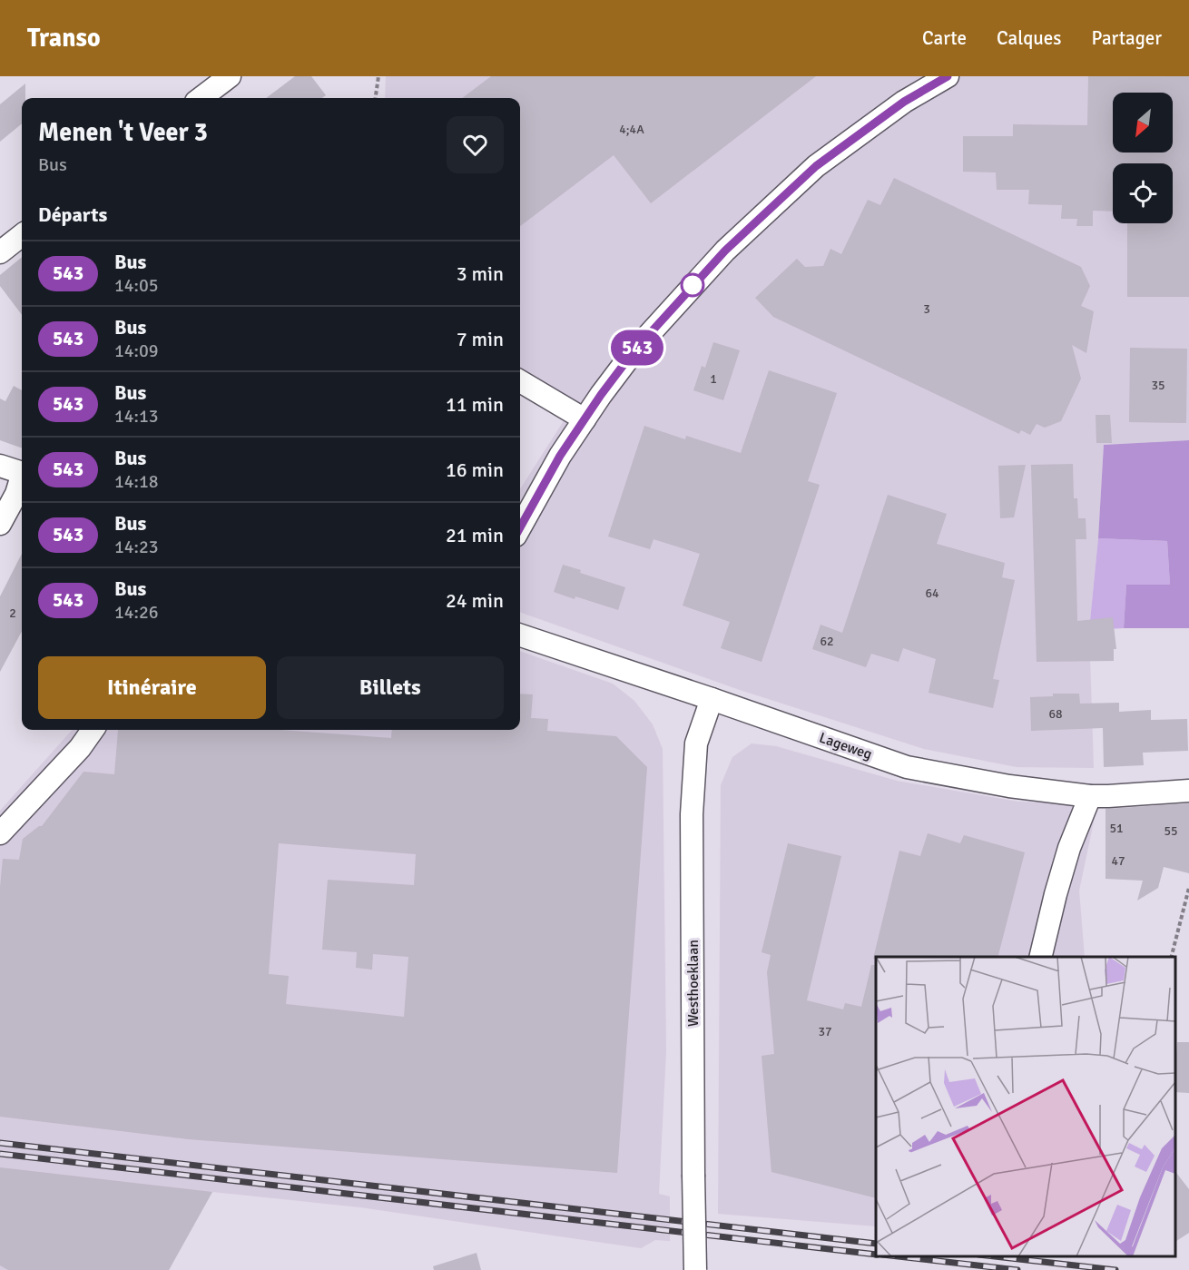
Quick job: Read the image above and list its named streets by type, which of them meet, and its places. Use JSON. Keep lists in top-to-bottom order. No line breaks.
{"streets":{"street":["Lageweg","Westhoeklaan"]},"crossings":[["Lageweg","Westhoeklaan"]],"lines":["bus line 543"],"house_numbers":["4;4A","3","1","35","64","2","62","68","51","55","47","37"],"north":"bottom left","page":{"header":"Transo","nav":["Carte","Calques","Partager"],"on_map":"543","heading":[["Menen 't Veer 3","Bus"],"Départs"],"list":[{"mark":"543","name":"Bus","note":"14:05","value":"3 min"},{"mark":"543","name":"Bus","note":"14:09","value":"7 min"},{"mark":"543","name":"Bus","note":"14:13","value":"11 min"},{"mark":"543","name":"Bus","note":"14:18","value":"16 min"},{"mark":"543","name":"Bus","note":"14:23","value":"21 min"},{"mark":"543","name":"Bus","note":"14:26","value":"24 min"}],"buttons":["Itinéraire","Billets"]}}
